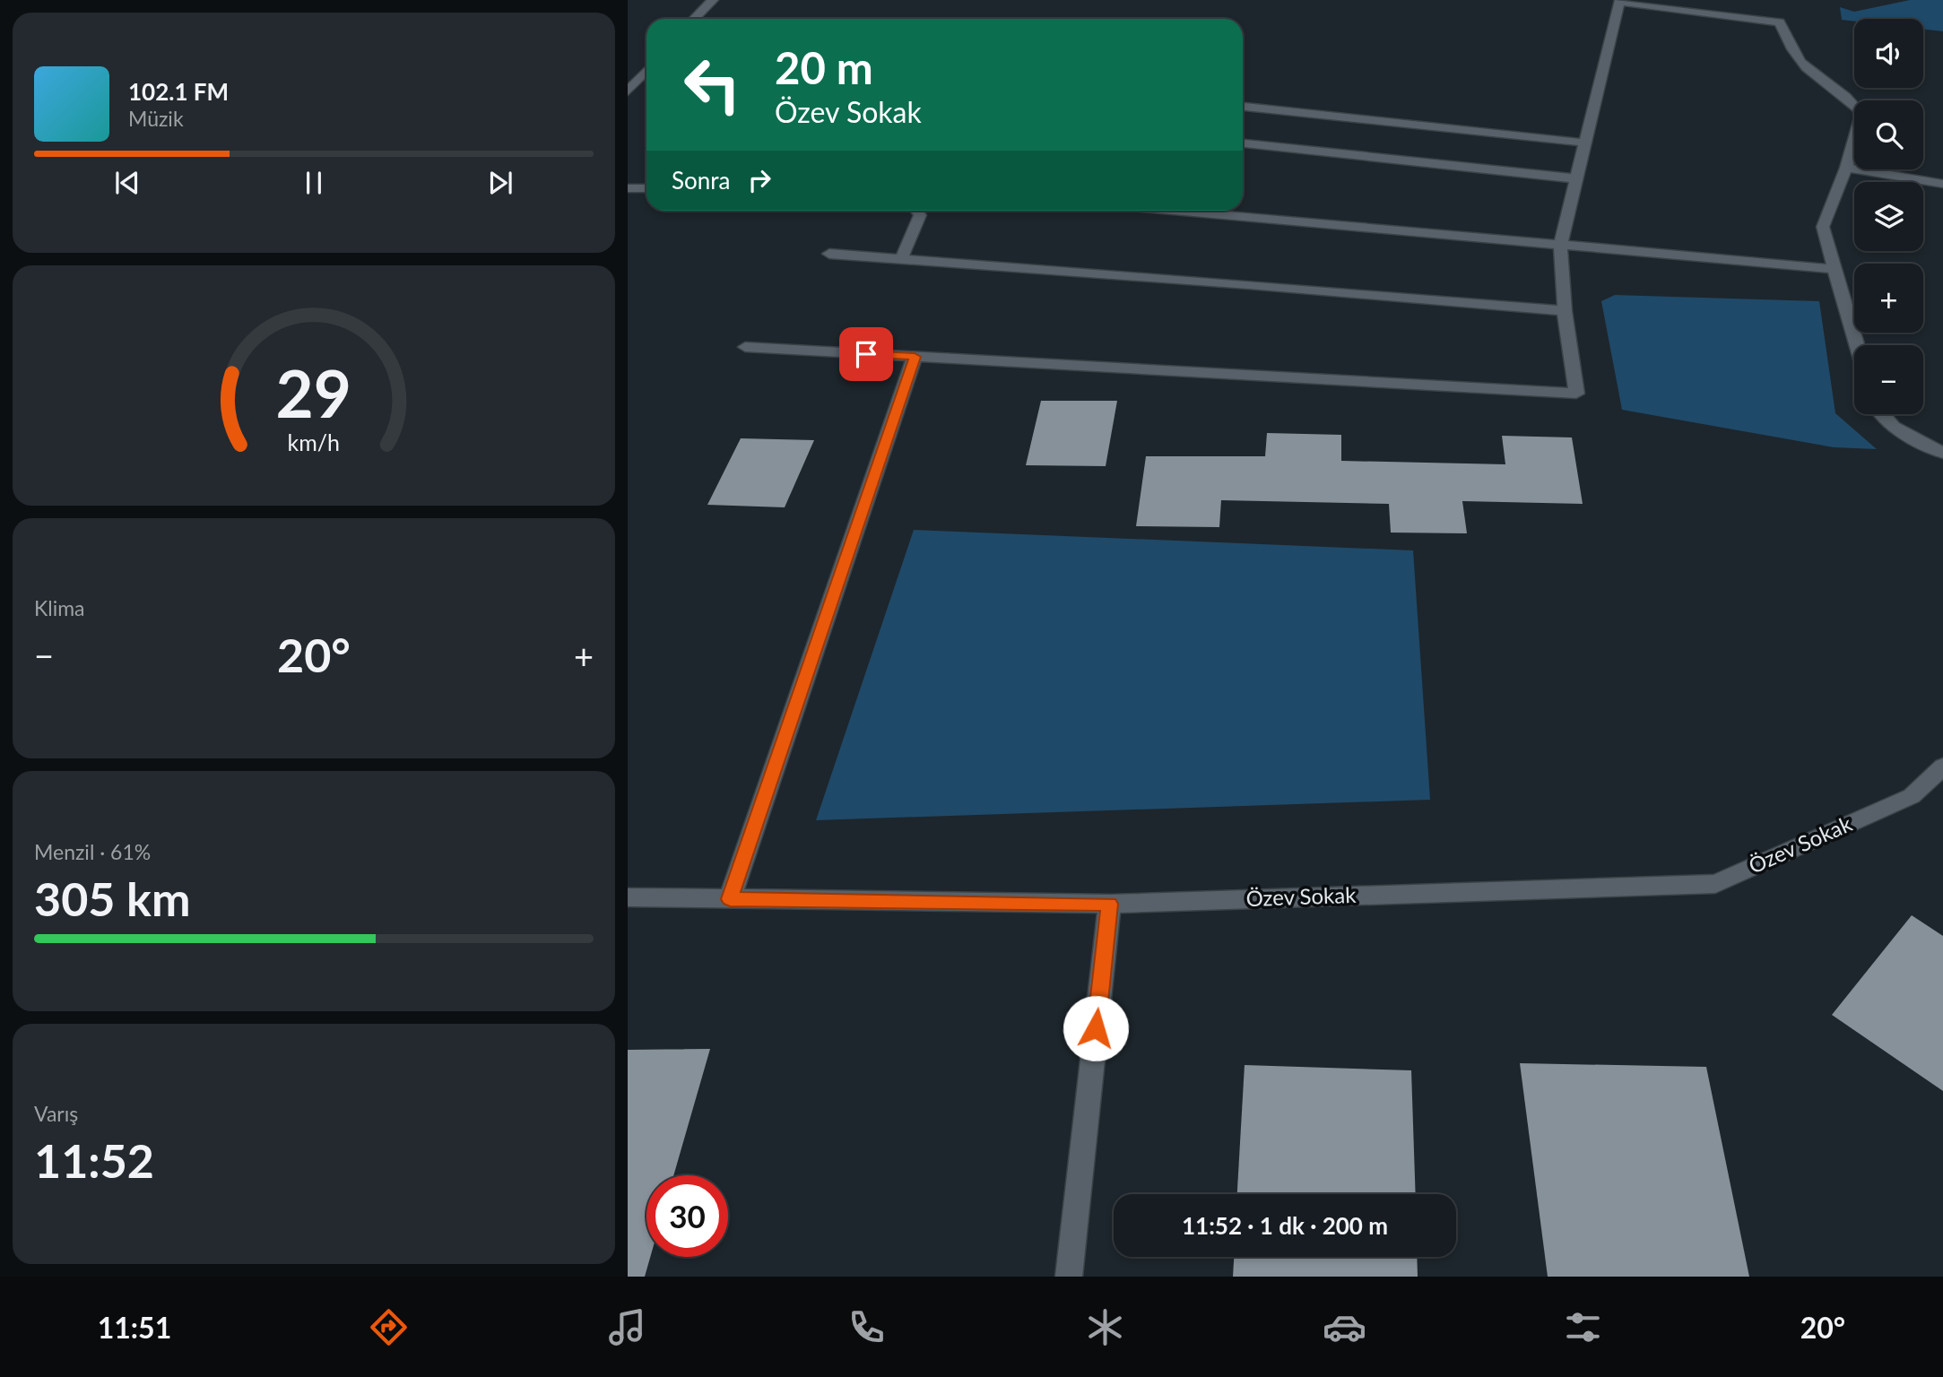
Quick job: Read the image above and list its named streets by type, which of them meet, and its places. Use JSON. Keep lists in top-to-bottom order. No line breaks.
{"streets":{"street":["Özev Sokak"]},"page":{"map_buttons":["+","−"],"turn":["20 m","Özev Sokak"],"song":["102.1 FM","Müzik"],"then":"Sonra","tile":["Klima",["Menzil · 61%","305 km"],["Varış","11:52"]],"heat":["−","20°","+"],"limit":"30","trip":"11:52 · 1 dk · 200 m","tabs":["11:51","20°"],"gauge":["29","km/h"]}}
